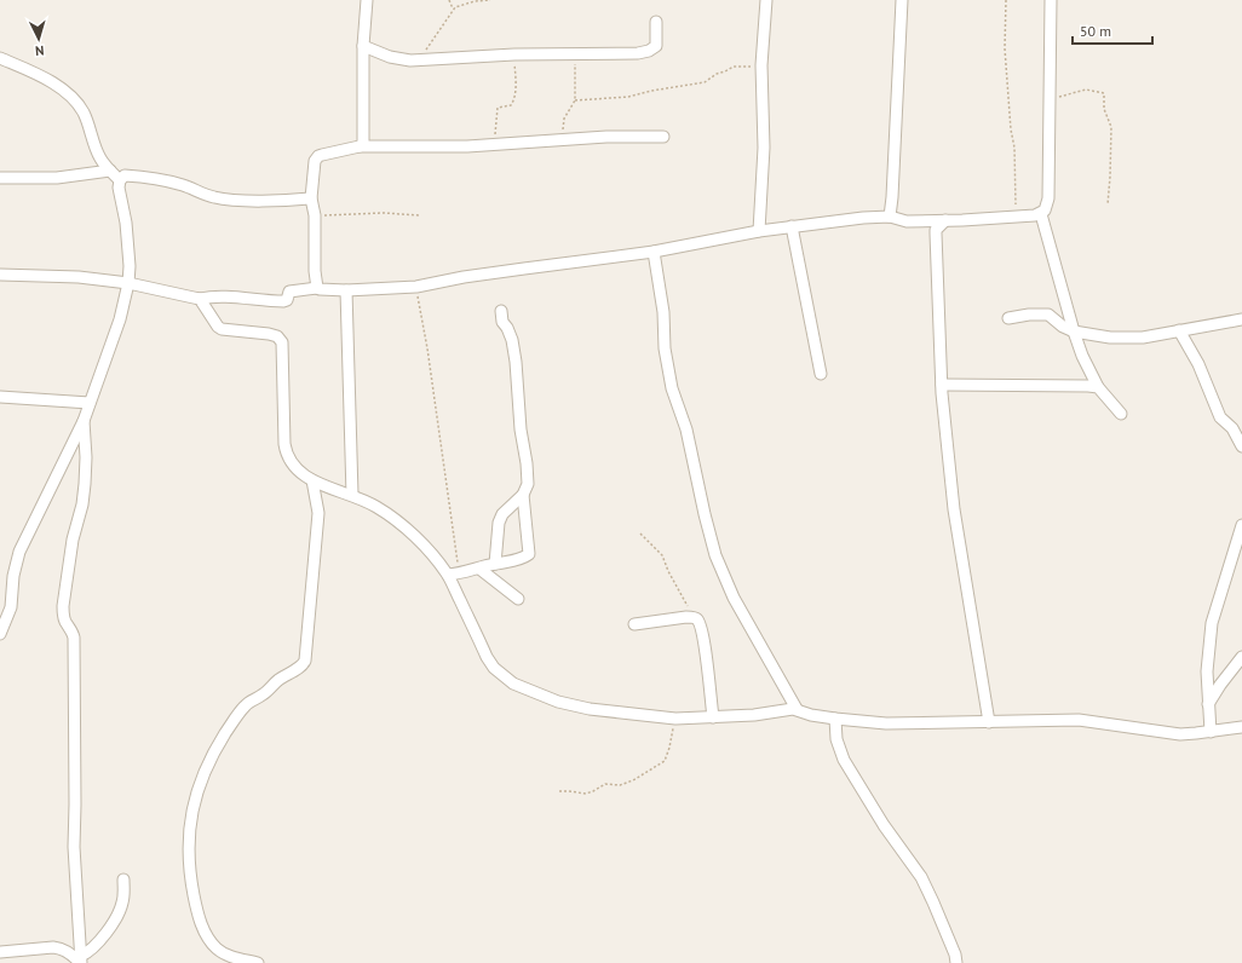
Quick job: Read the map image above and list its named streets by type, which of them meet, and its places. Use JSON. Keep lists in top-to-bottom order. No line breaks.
{"scale_bar":"50 m","north":"bottom"}
